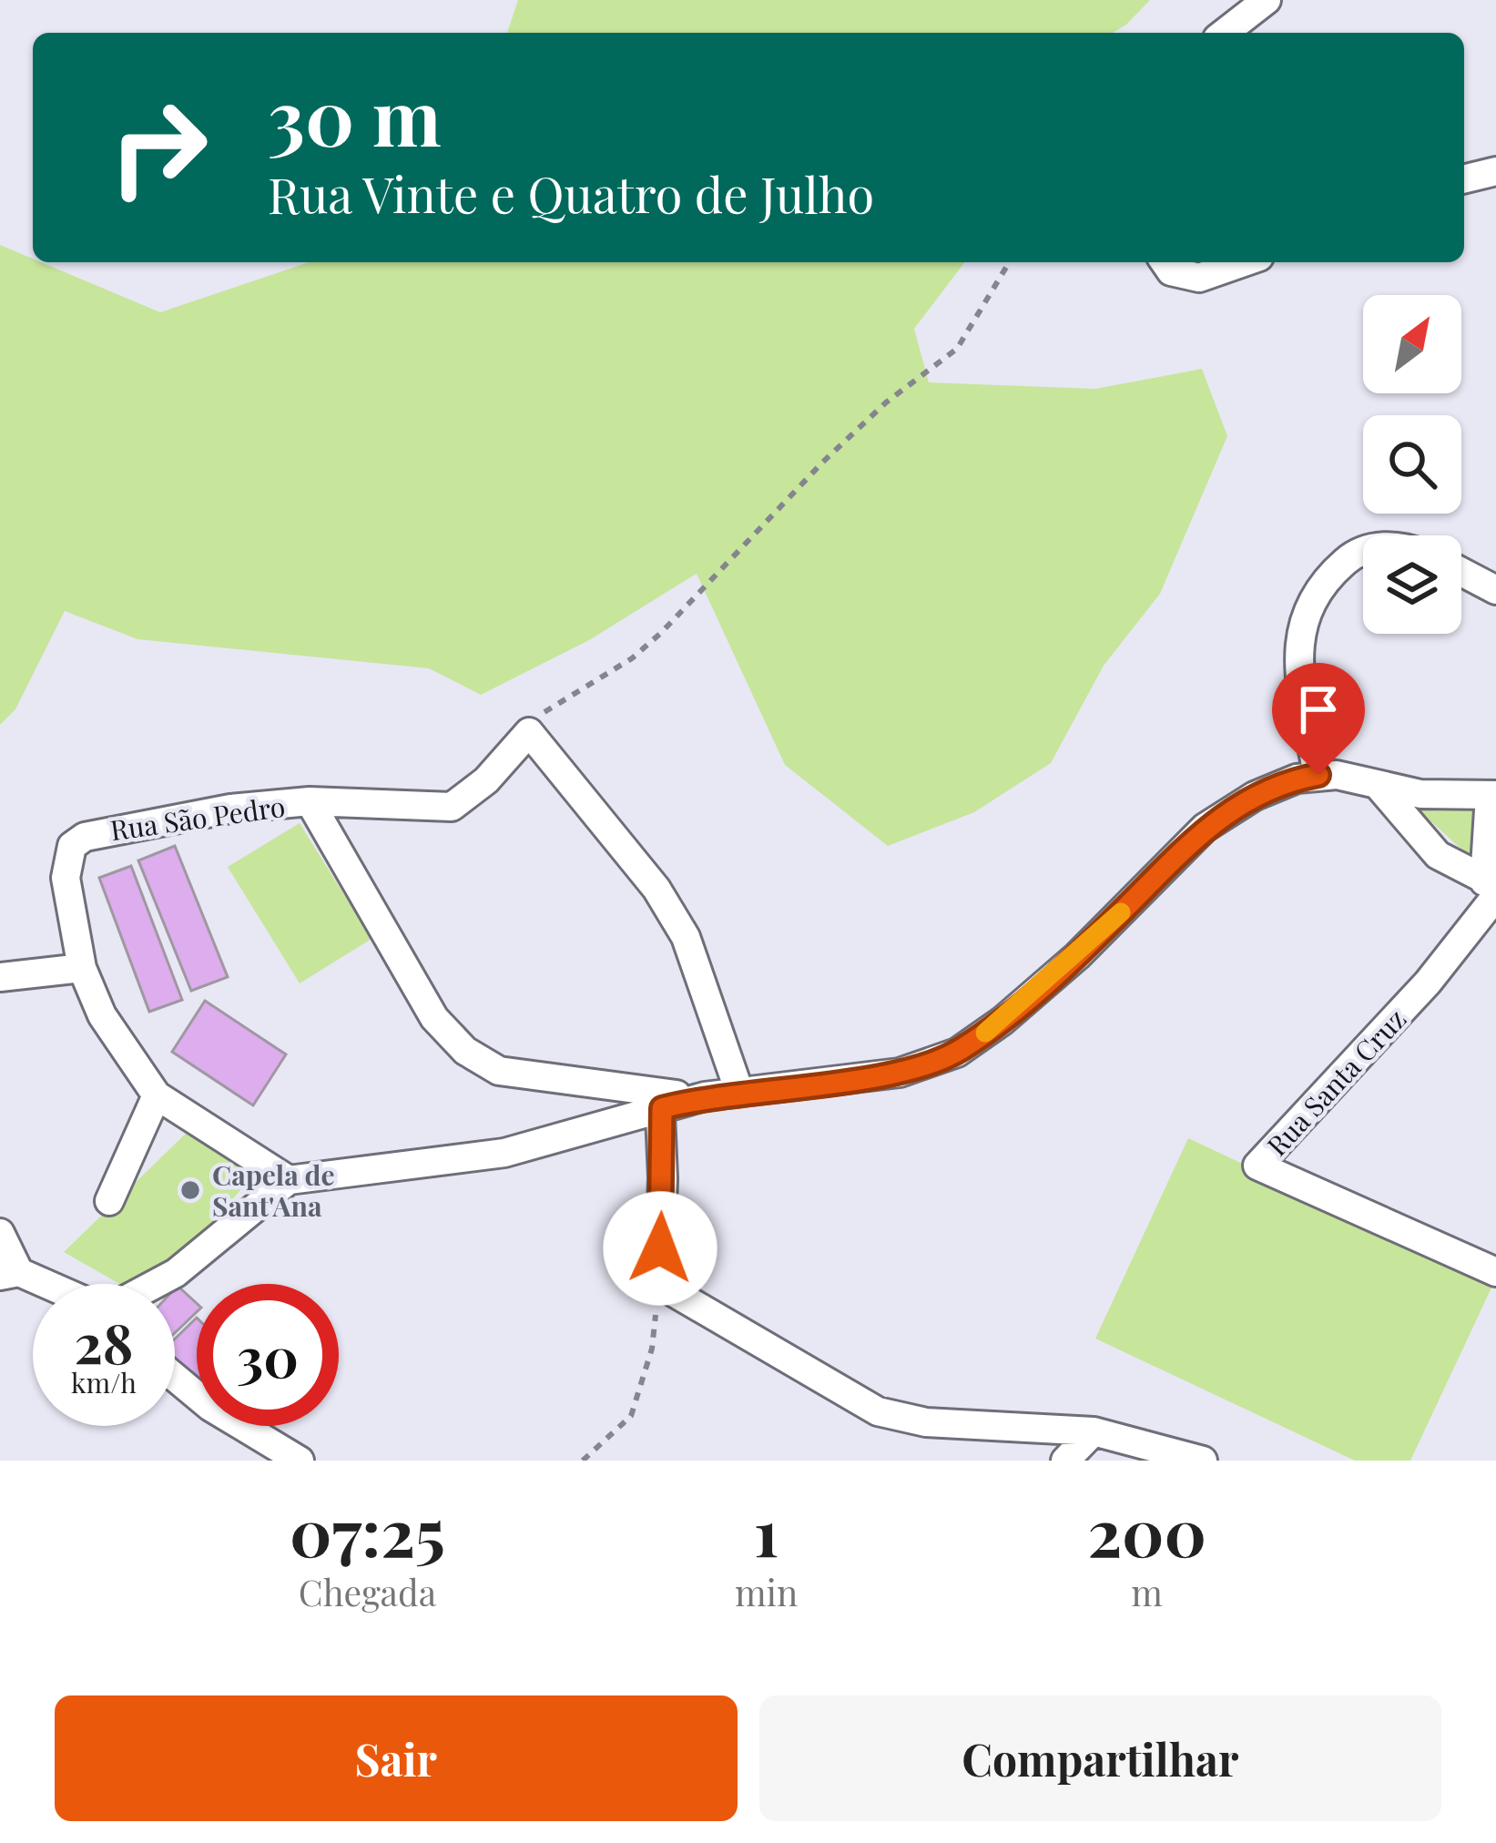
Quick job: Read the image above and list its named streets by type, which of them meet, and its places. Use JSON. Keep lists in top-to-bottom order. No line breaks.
{"streets":{"street":["Rua São Pedro","Rua Santa Cruz"]},"places":["Capela de Sant'Ana"],"north":"top right","page":{"turn":["30 m","Rua Vinte e Quatro de Julho"],"speed":"28 km/h","limit":"30","eta":["07:25","Chegada","1","min","200","m"],"buttons":["Sair","Compartilhar"]}}
